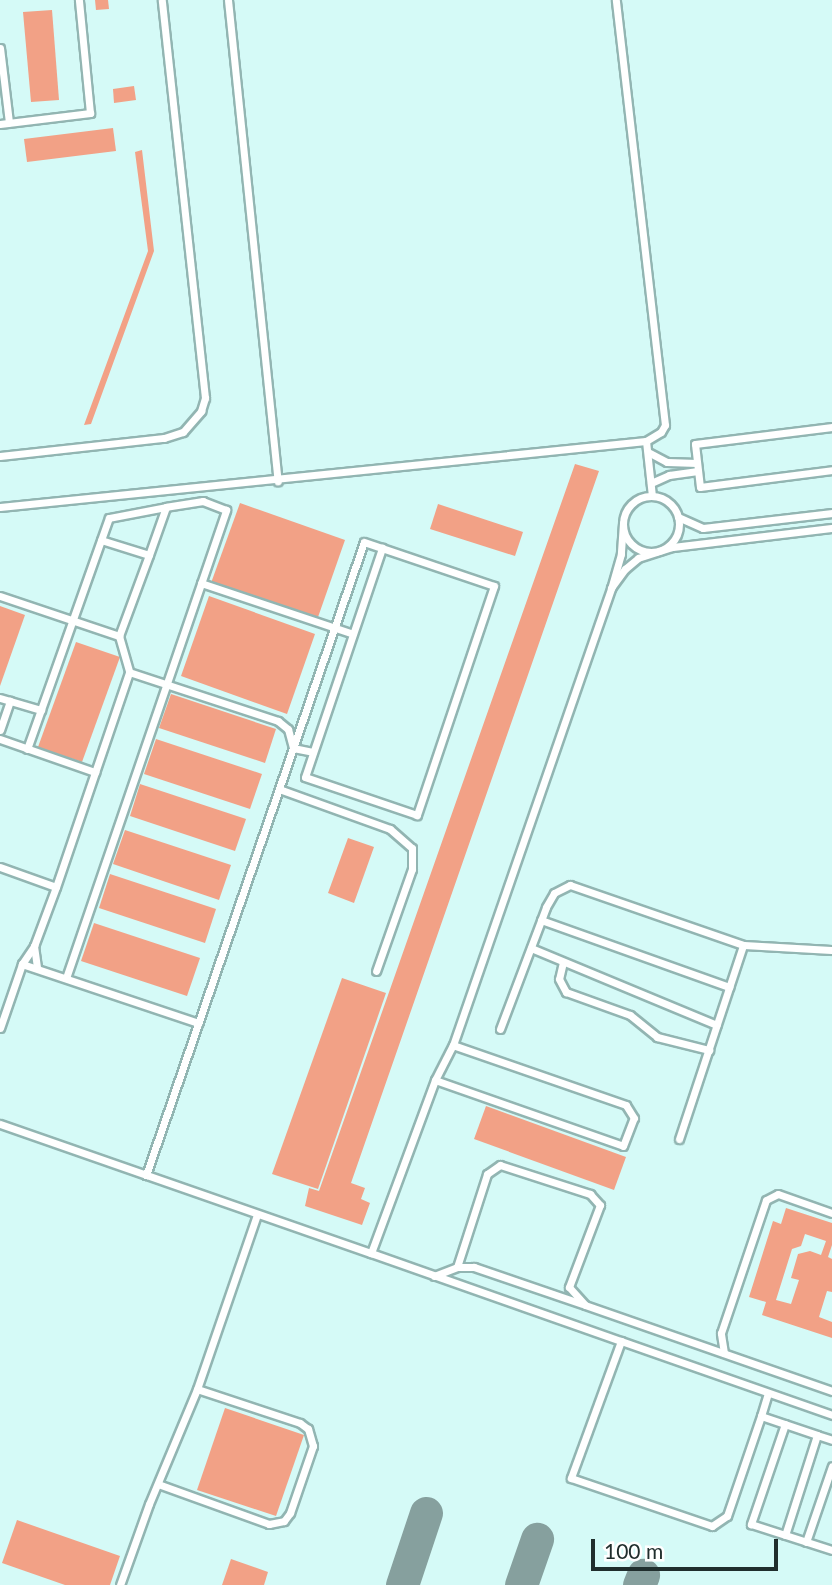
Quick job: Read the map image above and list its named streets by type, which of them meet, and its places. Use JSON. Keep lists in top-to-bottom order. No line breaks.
{"scale_bar":"100 m"}
